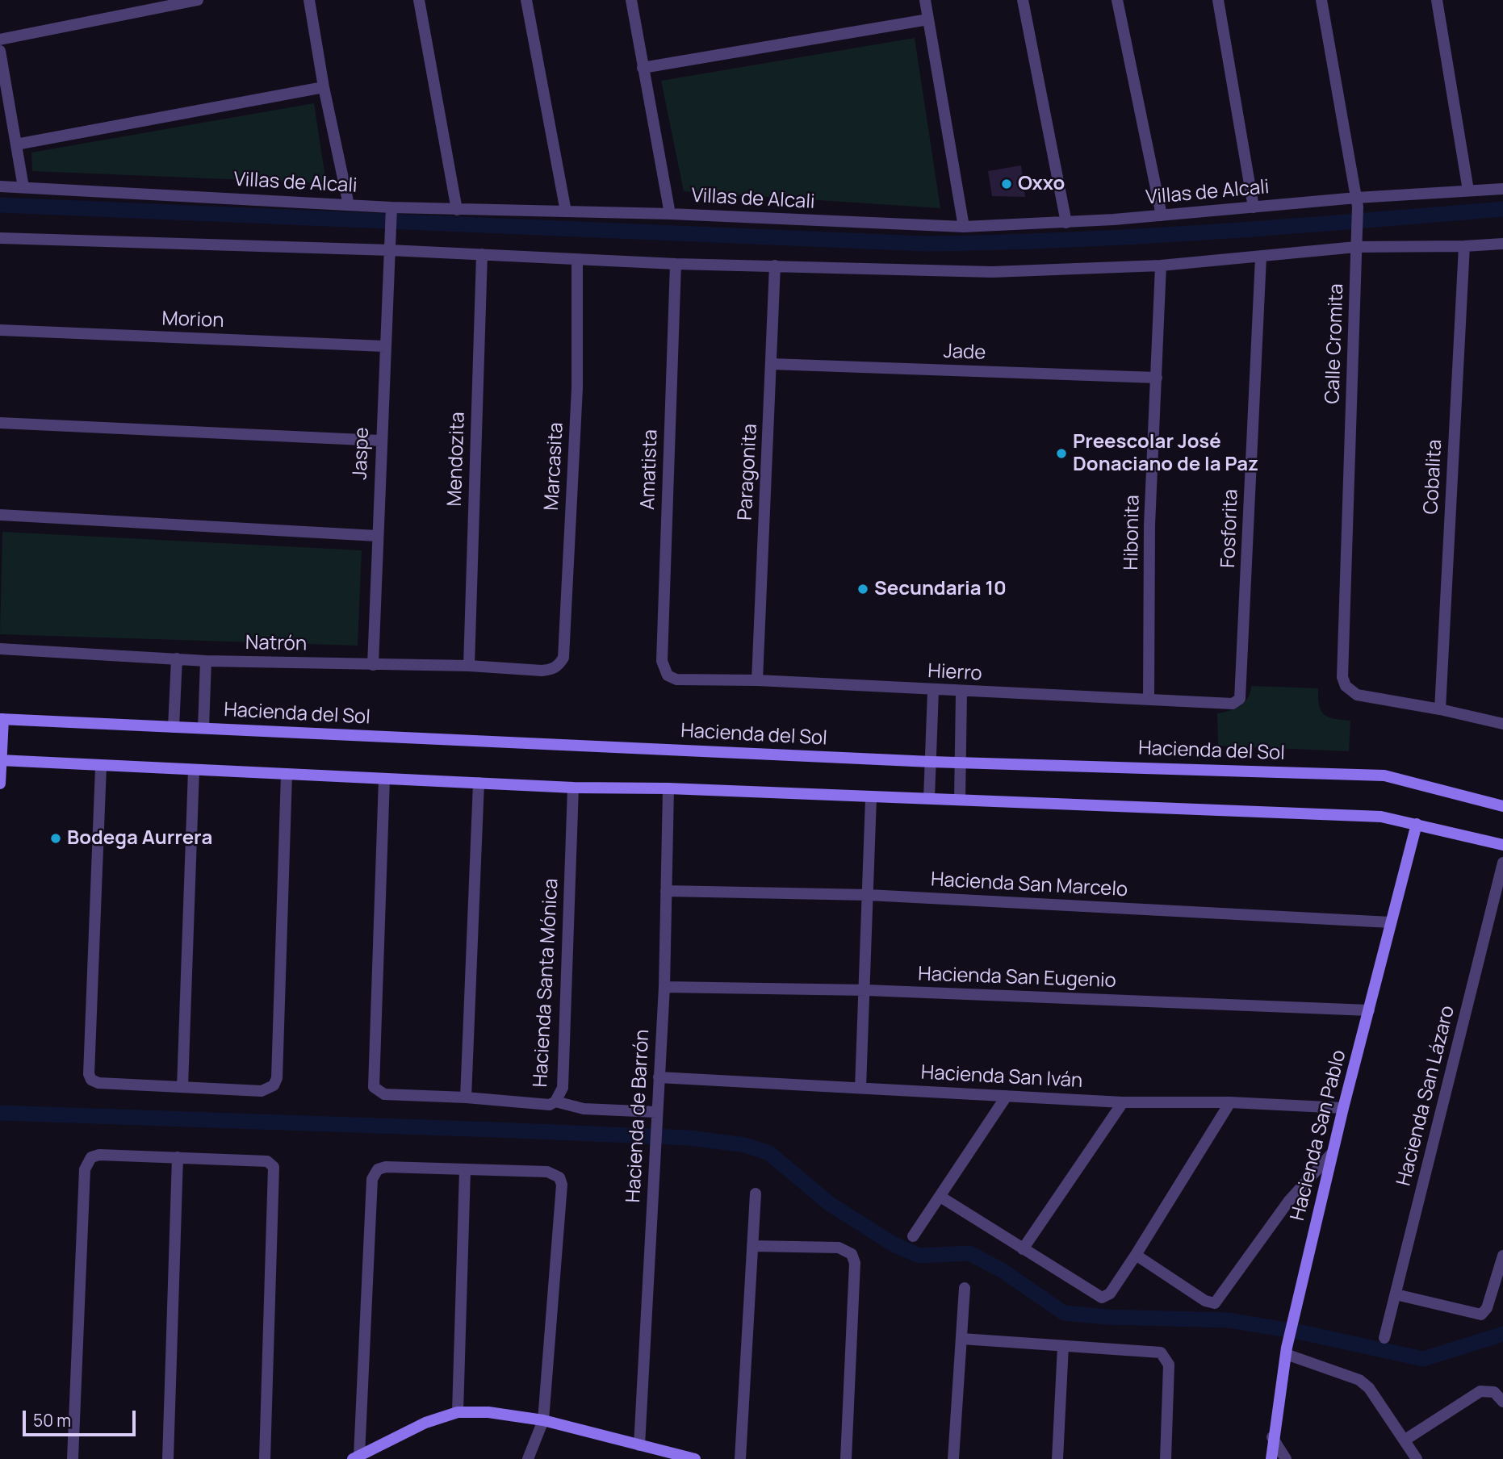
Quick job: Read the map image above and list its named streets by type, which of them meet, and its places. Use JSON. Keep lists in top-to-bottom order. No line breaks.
{"streets":{"street":["Villas de Alcali","Morion","Calle Cromita","Jade","Jaspe","Mendozita","Marcasita","Amatista","Paragonita","Cobalita","Fosforita","Hibonita","Natrón","Hierro","Hacienda del Sol","Hacienda San Marcelo","Hacienda San Eugenio","Hacienda Santa Mónica","Hacienda San Iván","Hacienda San Lázaro","Hacienda de Barrón","Hacienda San Pablo"]},"crossings":[["Villas de Alcali","Calle Cromita"],["Villas de Alcali","Jaspe"],["Morion","Jaspe"],["Calle Cromita","Cobalita"],["Jade","Paragonita"],["Jade","Hibonita"],["Jaspe","Natrón"],["Mendozita","Natrón"],["Marcasita","Natrón"],["Amatista","Hierro"],["Paragonita","Hierro"],["Fosforita","Hierro"],["Hibonita","Hierro"],["Hacienda San Marcelo","Hacienda de Barrón"],["Hacienda San Marcelo","Hacienda San Pablo"],["Hacienda San Eugenio","Hacienda de Barrón"],["Hacienda San Eugenio","Hacienda San Pablo"],["Hacienda San Iván","Hacienda de Barrón"],["Hacienda San Iván","Hacienda San Pablo"]],"places":["Oxxo","Preescolar José Donaciano de la Paz","Secundaria 10","Bodega Aurrera"],"scale_bar":"50 m"}
